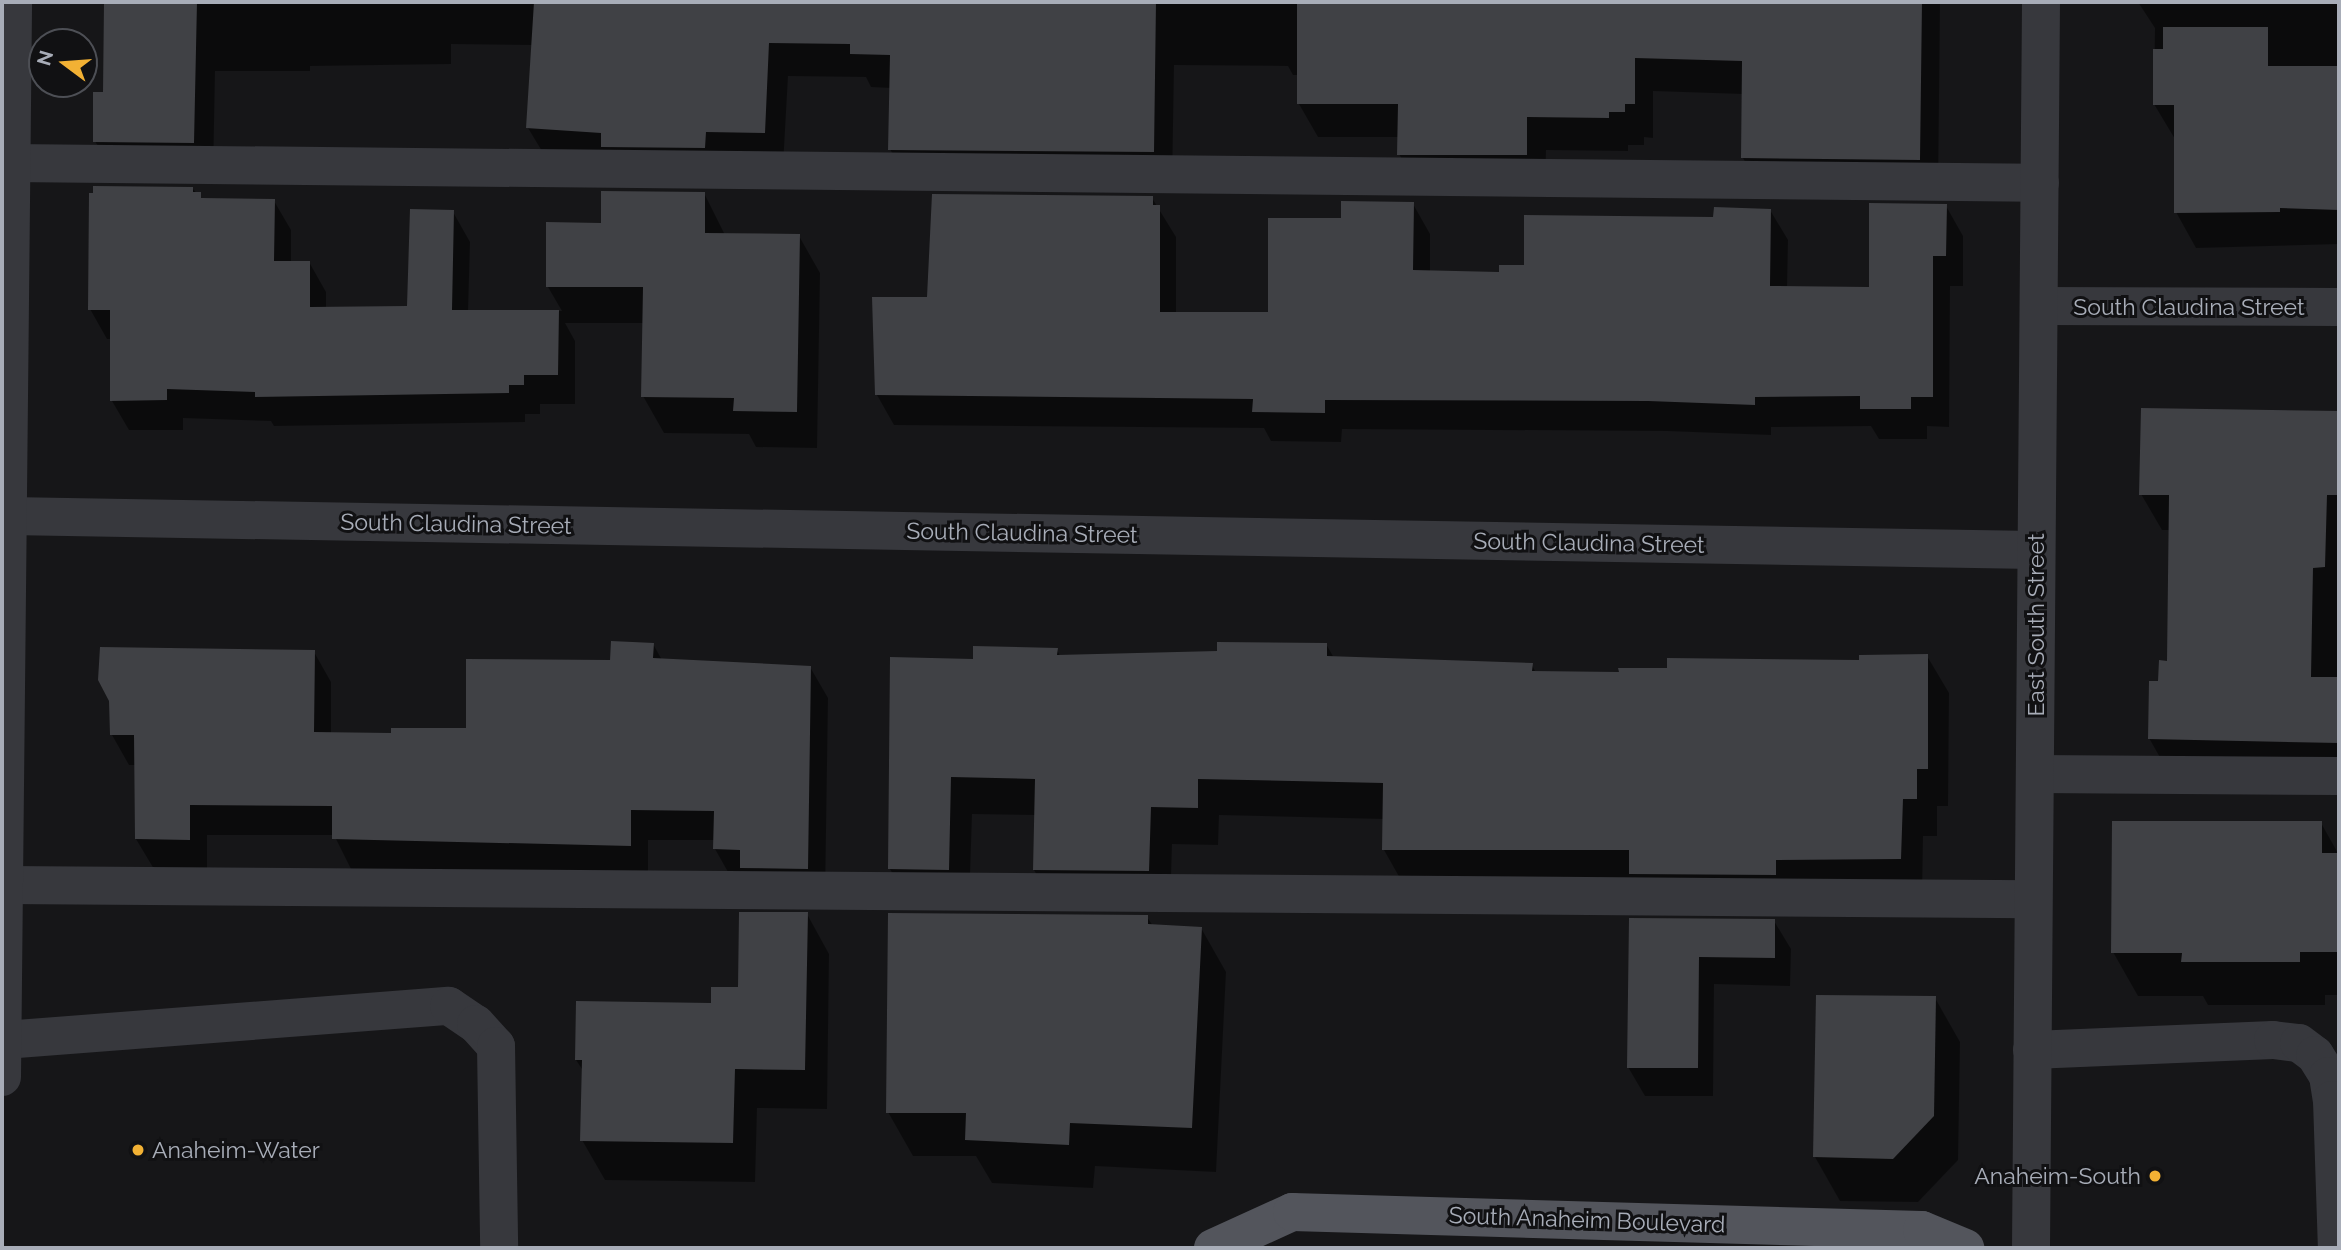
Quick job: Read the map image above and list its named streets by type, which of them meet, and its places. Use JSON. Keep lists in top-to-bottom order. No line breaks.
{"streets":{"main road":["South Anaheim Boulevard"],"street":["South Claudina Street","East South Street"]},"crossings":[["South Claudina Street","East South Street"]],"places":["Anaheim-Water","Anaheim-South"],"north":"left"}
